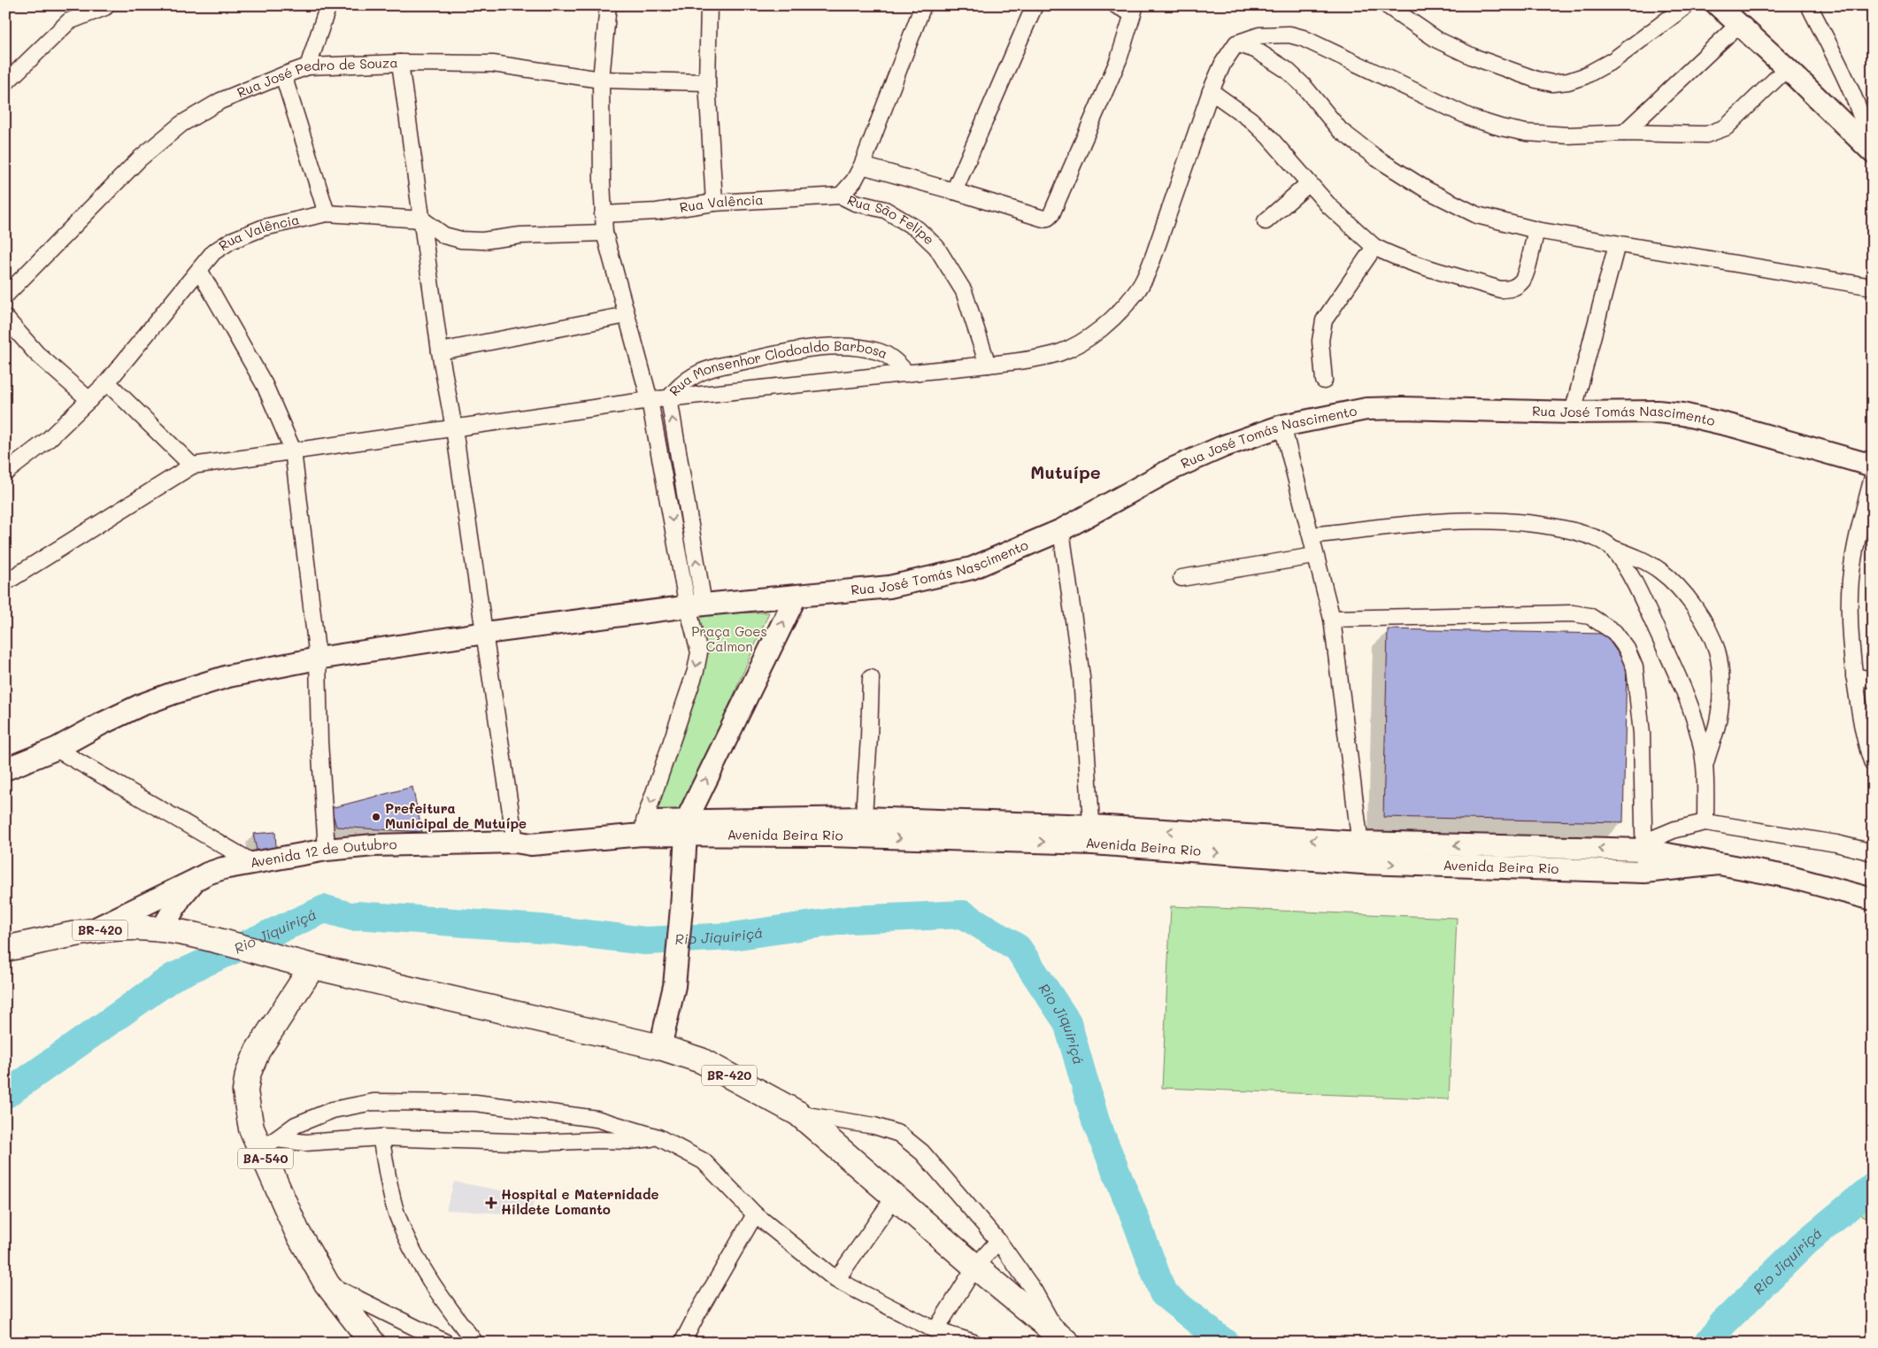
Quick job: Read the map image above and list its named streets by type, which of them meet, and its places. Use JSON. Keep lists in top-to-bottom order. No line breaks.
{"streets":{"main road":["BR-420","BA-540"],"street":["Rua José Pedro de Souza","Rua Valência","Rua São Felipe","Rua Monsenhor Clodoaldo Barbosa","Rua José Tomás Nascimento","Avenida Beira Rio","Avenida 12 de Outubro"]},"crossings":[["Rua José Pedro de Souza","Rua Monsenhor Clodoaldo Barbosa"],["Rua Valência","Rua São Felipe"],["Rua Valência","Rua Monsenhor Clodoaldo Barbosa"],["Rua Monsenhor Clodoaldo Barbosa","Rua José Tomás Nascimento"],["Avenida Beira Rio","Avenida 12 de Outubro"],["Avenida 12 de Outubro","BR-420"],["BR-420","BA-540"]],"districts":["Mutuípe"],"water":["Rio Jiquiriçá"],"parks":["Praça Goes Calmon"],"places":{"other":["Prefeitura Municipal de Mutuípe"],"health":["Hospital e Maternidade Hildete Lomanto"]}}
